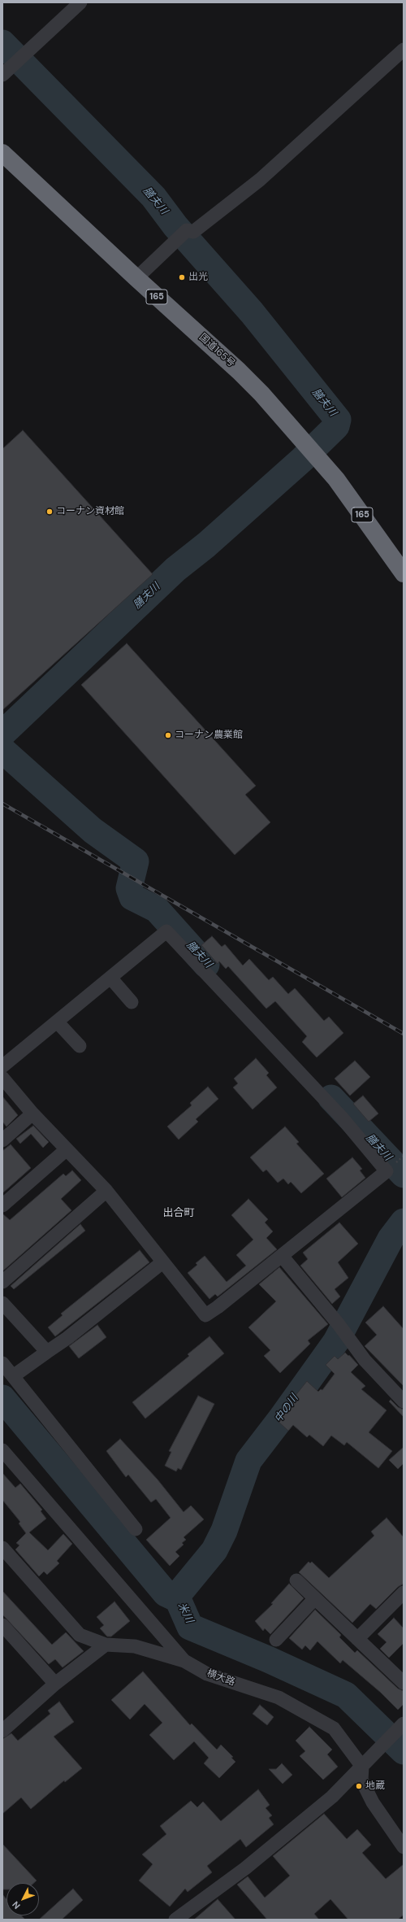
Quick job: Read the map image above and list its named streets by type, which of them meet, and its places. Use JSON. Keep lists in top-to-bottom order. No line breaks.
{"streets":{"highway":["165","国道165号"],"street":["横大路"]},"districts":["出合町"],"water":["膳夫川","中の川","米川"],"places":["出光","コーナン資材館","コーナン農業館","地蔵"],"north":"bottom left"}
